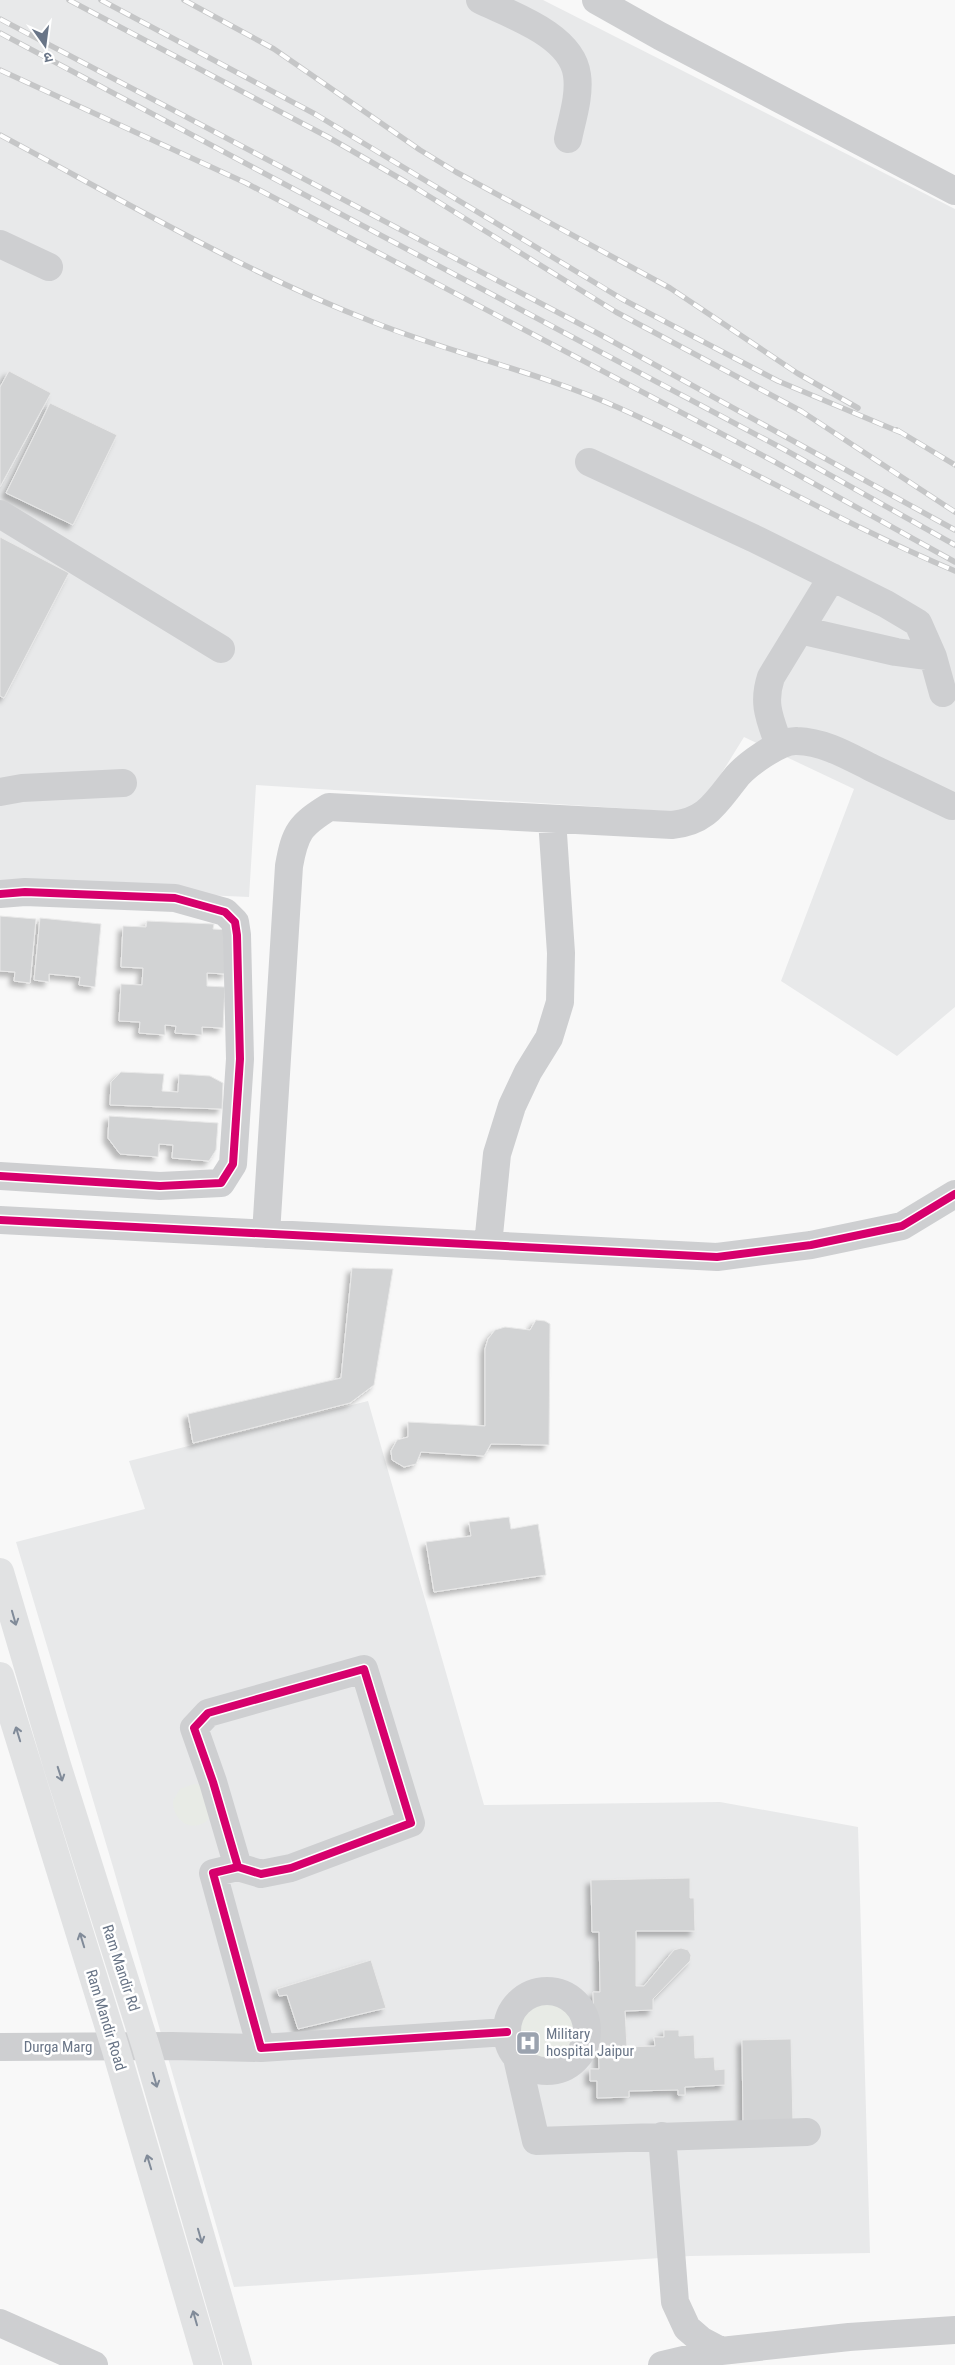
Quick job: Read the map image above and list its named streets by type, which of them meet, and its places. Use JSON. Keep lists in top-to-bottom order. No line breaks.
{"streets":{"main road":["Ram Mandir Rd","Ram Mandir Road"],"street":["Durga Marg"]},"crossings":[["Ram Mandir Rd","Durga Marg"],["Ram Mandir Road","Durga Marg"]],"one_way":["Ram Mandir Rd","Ram Mandir Road"],"places":{"hospital":["Military hospital Jaipur"]},"north":"bottom"}
